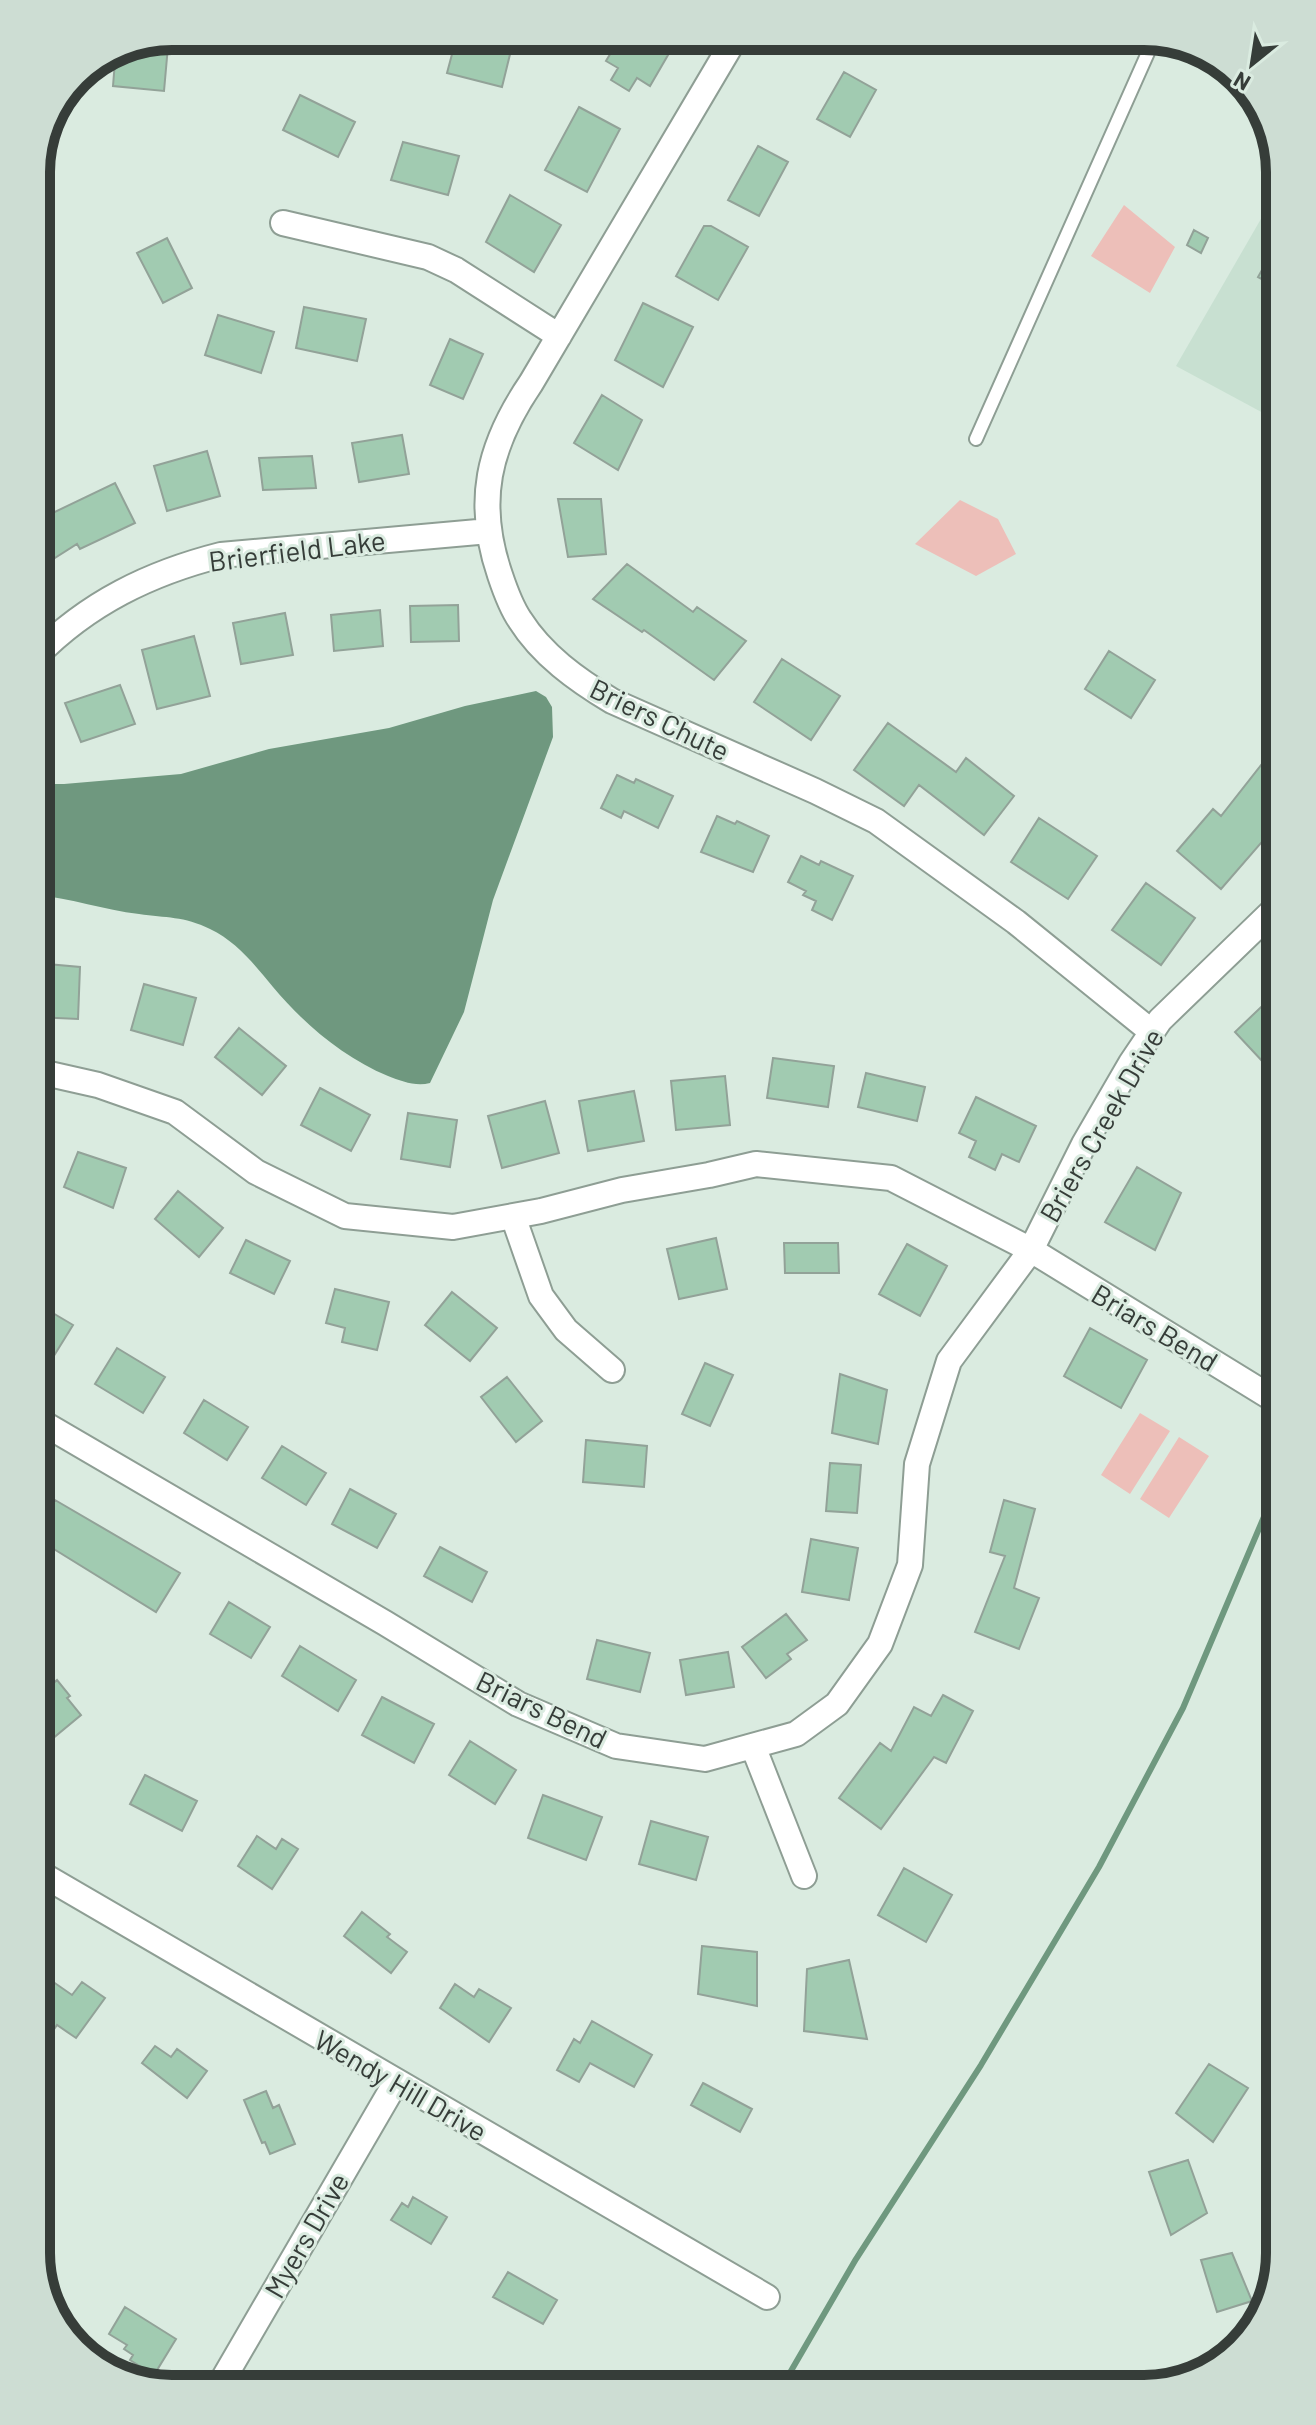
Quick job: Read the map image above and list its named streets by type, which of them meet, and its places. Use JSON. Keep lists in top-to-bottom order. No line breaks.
{"streets":{"street":["Brierfield Lake","Briers Chute","Briers Creek Drive","Briars Bend","Wendy Hill Drive","Myers Drive"]},"crossings":[["Brierfield Lake","Briers Chute"],["Briers Chute","Briers Creek Drive"],["Briers Creek Drive","Briars Bend"],["Wendy Hill Drive","Myers Drive"]],"north":"bottom left"}
